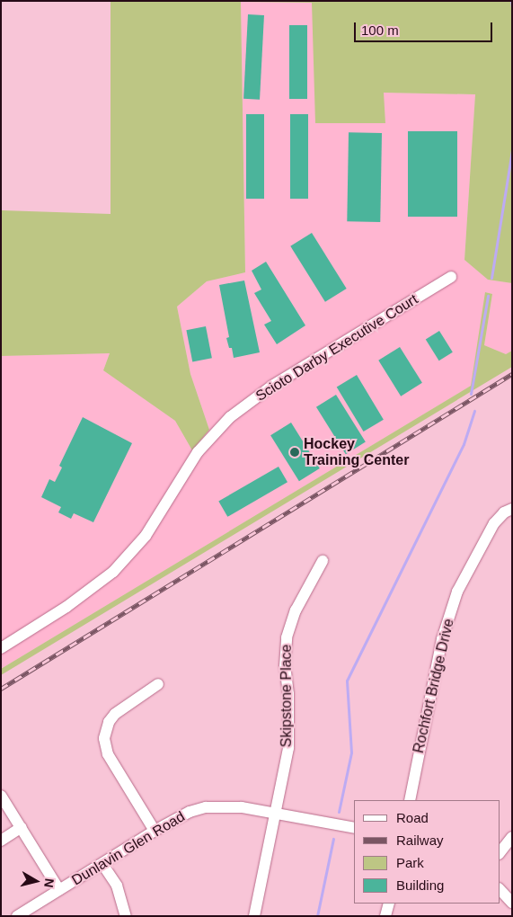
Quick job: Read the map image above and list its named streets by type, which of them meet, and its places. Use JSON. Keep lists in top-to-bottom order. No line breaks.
{"streets":{"street":["Scioto Darby Executive Court","Rochfort Bridge Drive","Skipstone Place","Dunlavin Glen Road"]},"crossings":[["Skipstone Place","Dunlavin Glen Road"]],"places":["Hockey Training Center"],"legend":["Road","Railway","Park","Building"],"scale_bar":"100 m","north":"right"}
